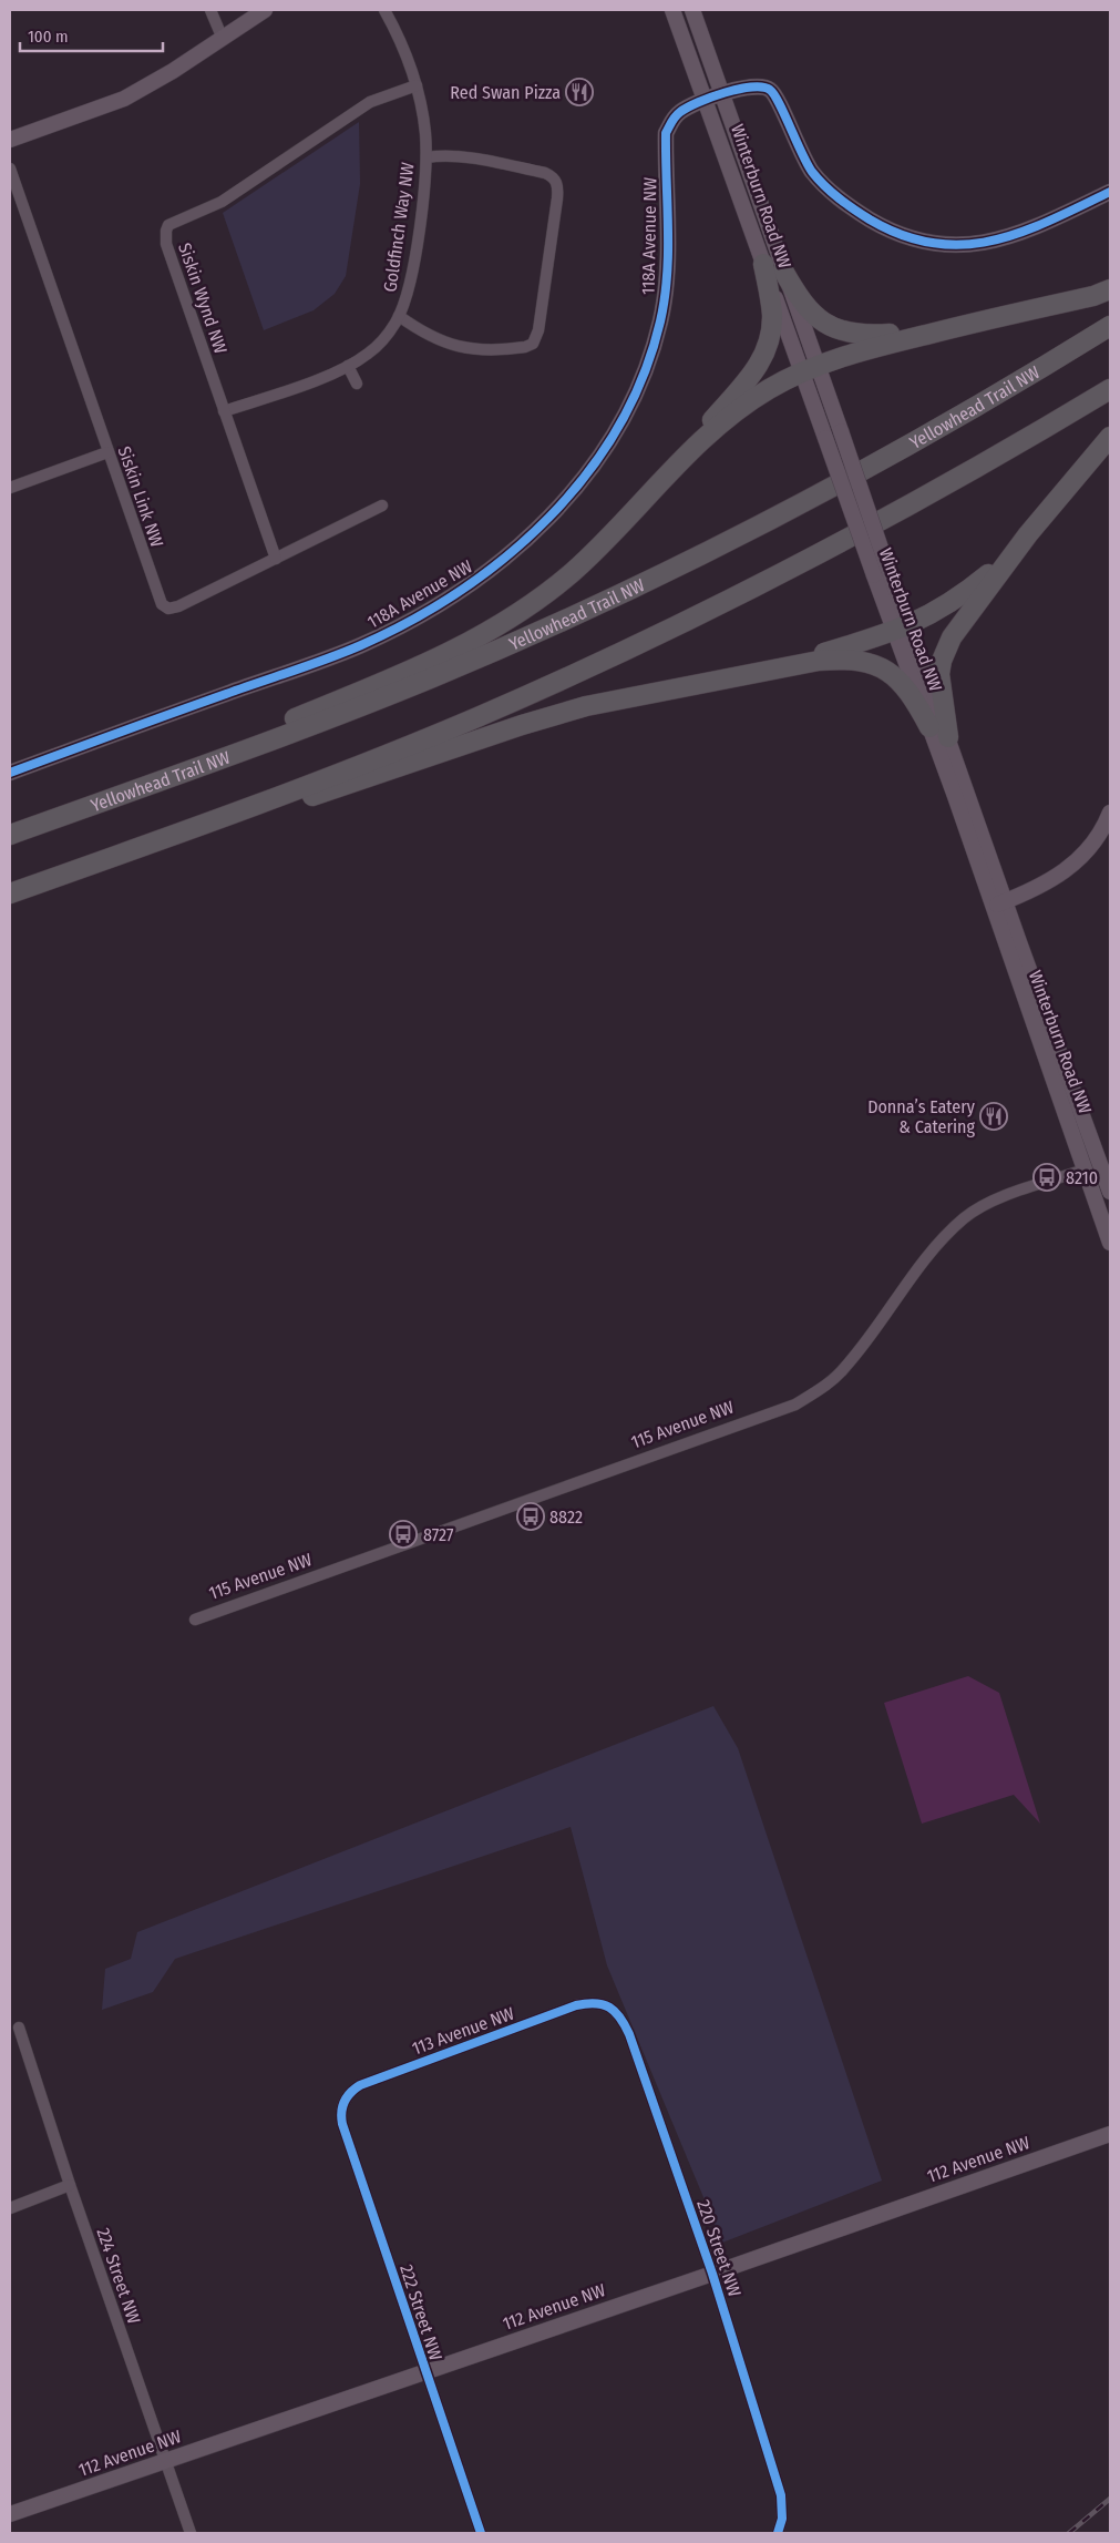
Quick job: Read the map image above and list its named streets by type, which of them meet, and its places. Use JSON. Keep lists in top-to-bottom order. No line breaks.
{"streets":{"highway":["Yellowhead Trail NW"],"street":["Winterburn Road NW","Goldfinch Way NW","118A Avenue NW","Siskin Wynd NW","Siskin Link NW","115 Avenue NW","113 Avenue NW","112 Avenue NW","220 Street NW","224 Street NW","222 Street NW"]},"crossings":[["Winterburn Road NW","118A Avenue NW"],["Winterburn Road NW","115 Avenue NW"],["Goldfinch Way NW","Siskin Wynd NW"],["Siskin Wynd NW","Siskin Link NW"],["113 Avenue NW","220 Street NW"],["113 Avenue NW","222 Street NW"],["112 Avenue NW","220 Street NW"],["112 Avenue NW","224 Street NW"],["112 Avenue NW","222 Street NW"]],"places":{"restaurant":["Red Swan Pizza","Donna’s Eatery & Catering"],"bus stop":["8210","8822","8727"]},"scale_bar":"100 m"}
